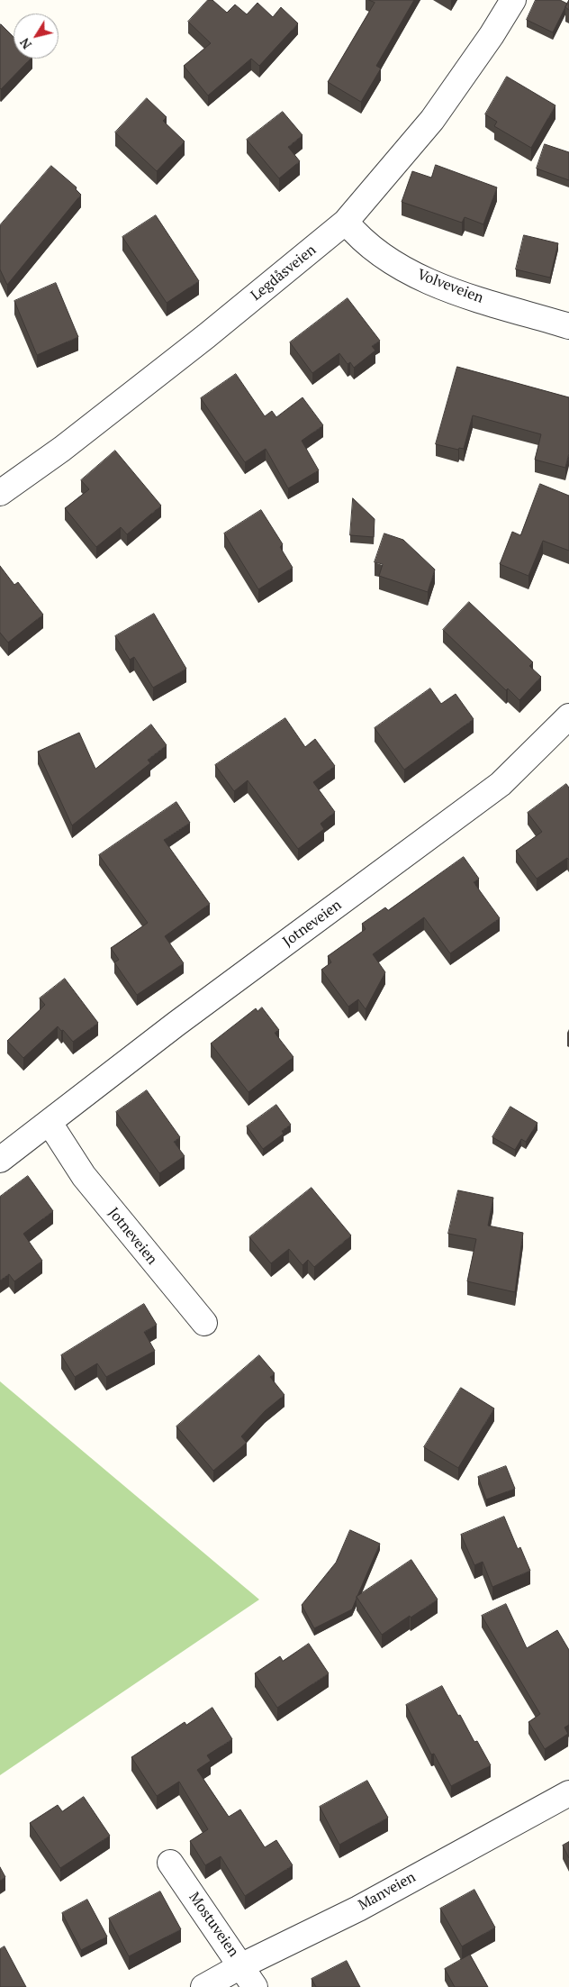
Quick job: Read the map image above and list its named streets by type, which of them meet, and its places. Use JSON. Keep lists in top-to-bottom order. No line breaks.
{"streets":{"street":["Legdåsveien","Volveveien","Jotneveien","Manveien","Mostuveien"]},"crossings":[["Legdåsveien","Volveveien"],["Manveien","Mostuveien"]],"north":"bottom left"}
